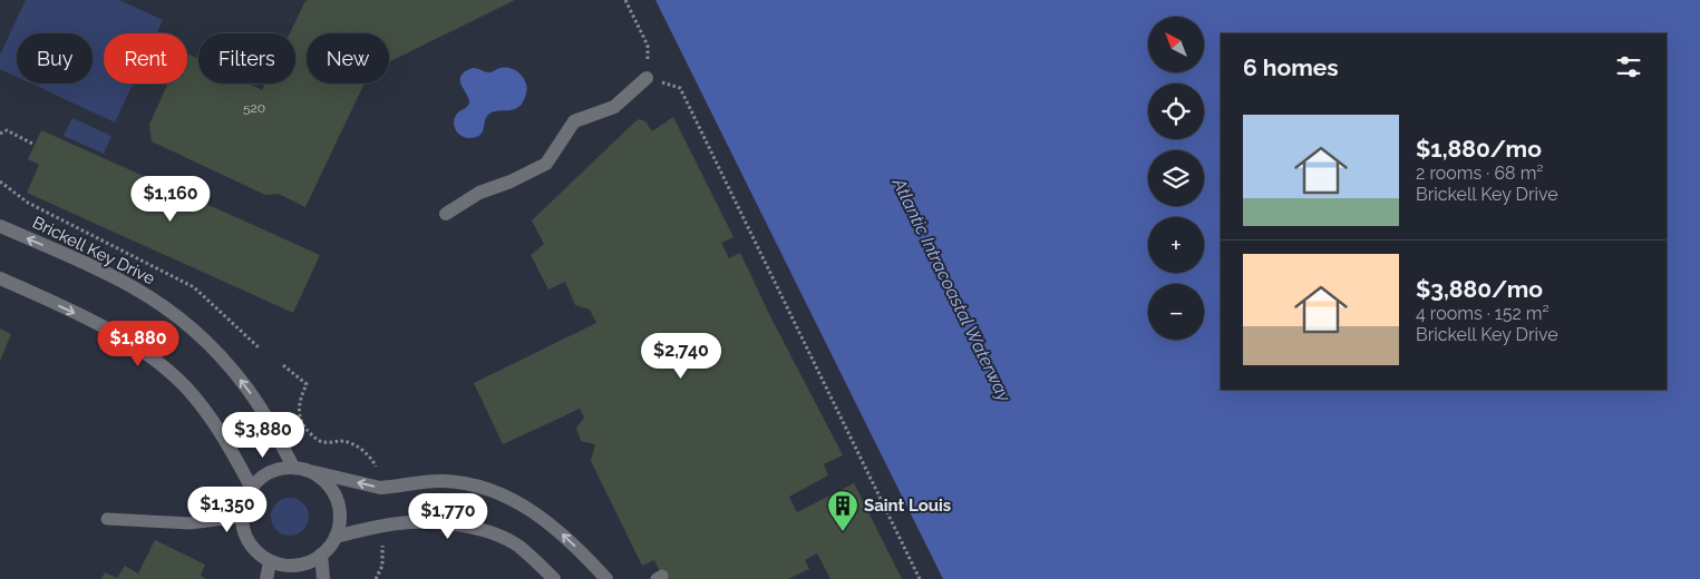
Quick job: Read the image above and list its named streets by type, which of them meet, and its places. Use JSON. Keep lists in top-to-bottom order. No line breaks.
{"streets":{"street":["Brickell Key Drive"]},"water":["Atlantic Intracoastal Waterway"],"places":{"building":["Saint Louis"]},"house_numbers":["520"],"north":"top left","page":{"map_buttons":["+","−"],"chip":["Buy","Rent","Filters","New"],"heading":"6 homes","list":[{"name":"$1,880/mo","note":"2 rooms · 68 m² · Brickell Key Drive"},{"name":"$3,880/mo","note":"4 rooms · 152 m² · Brickell Key Drive"}],"price":["$1,160","$1,880","$2,740","$3,880","$1,350","$1,770"]}}
